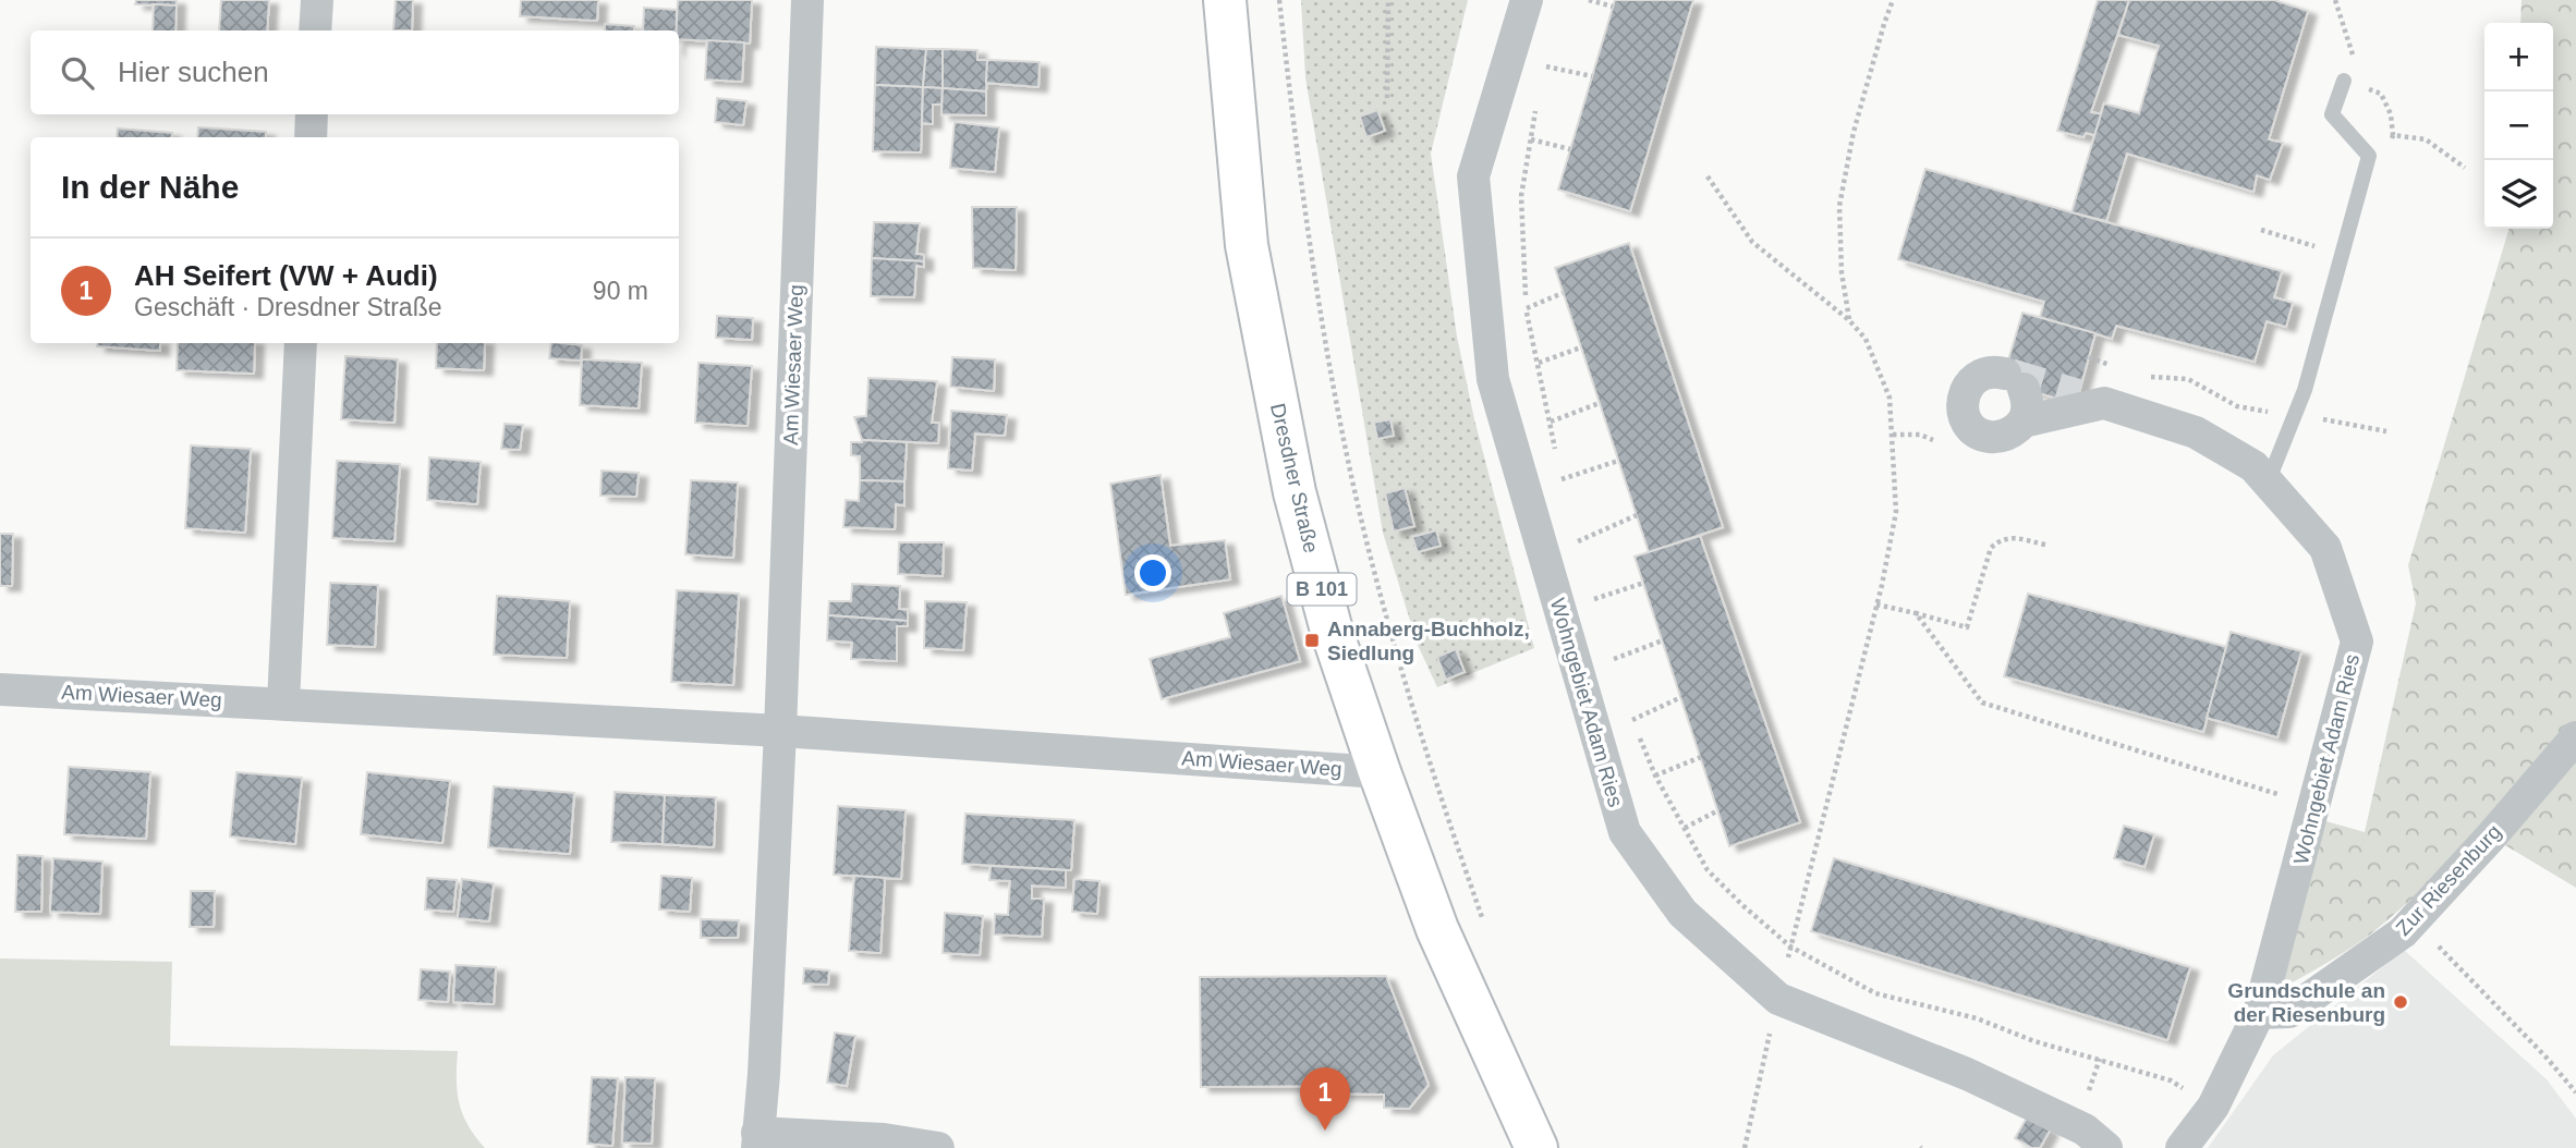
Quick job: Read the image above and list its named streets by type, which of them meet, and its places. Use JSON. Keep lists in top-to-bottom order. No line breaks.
{"streets":{"main road":["Dresdner Straße","B 101"],"street":["Am Wiesaer Weg","Wohngebiet Adam Ries","Zur Riesenburg"]},"crossings":[["Am Wiesaer Weg","Dresdner Straße"],["Wohngebiet Adam Ries","Zur Riesenburg"]],"places":{"transit":["Annaberg-Buchholz, Siedlung"],"other":["Grundschule an der Riesenburg"]},"page":{"map_buttons":["+","−"],"search":"Hier suchen","heading":"In der Nähe","list":[{"mark":"1","name":"AH Seifert (VW + Audi)","note":"Geschäft · Dresdner Straße","value":"90 m"}],"pins":"1"}}
